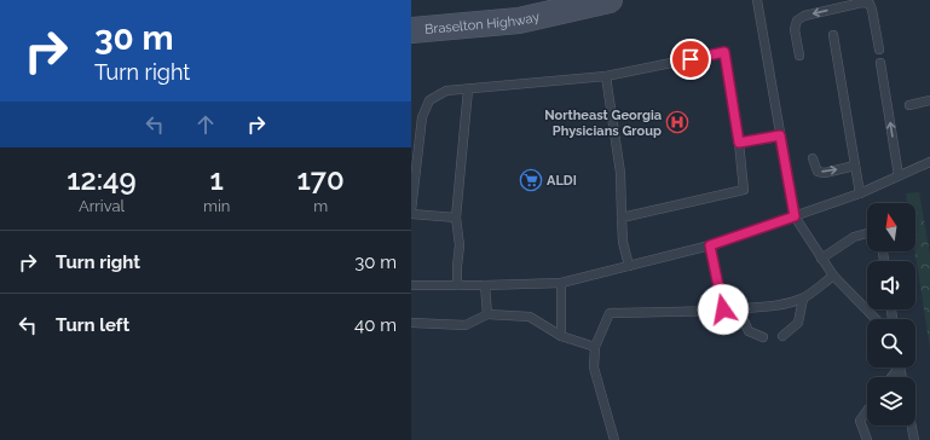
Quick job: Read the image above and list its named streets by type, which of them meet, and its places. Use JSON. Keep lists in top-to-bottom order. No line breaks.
{"streets":{"main road":["Braselton Highway"]},"places":{"hospital":["Northeast Georgia Physicians Group"],"supermarket":["ALDI"]},"north":"top","page":{"turn":["30 m","Turn right"],"eta":["12:49","Arrival","1","min","170","m"],"list":[{"name":"Turn right","value":"30 m"},{"name":"Turn left","value":"40 m"}]}}
